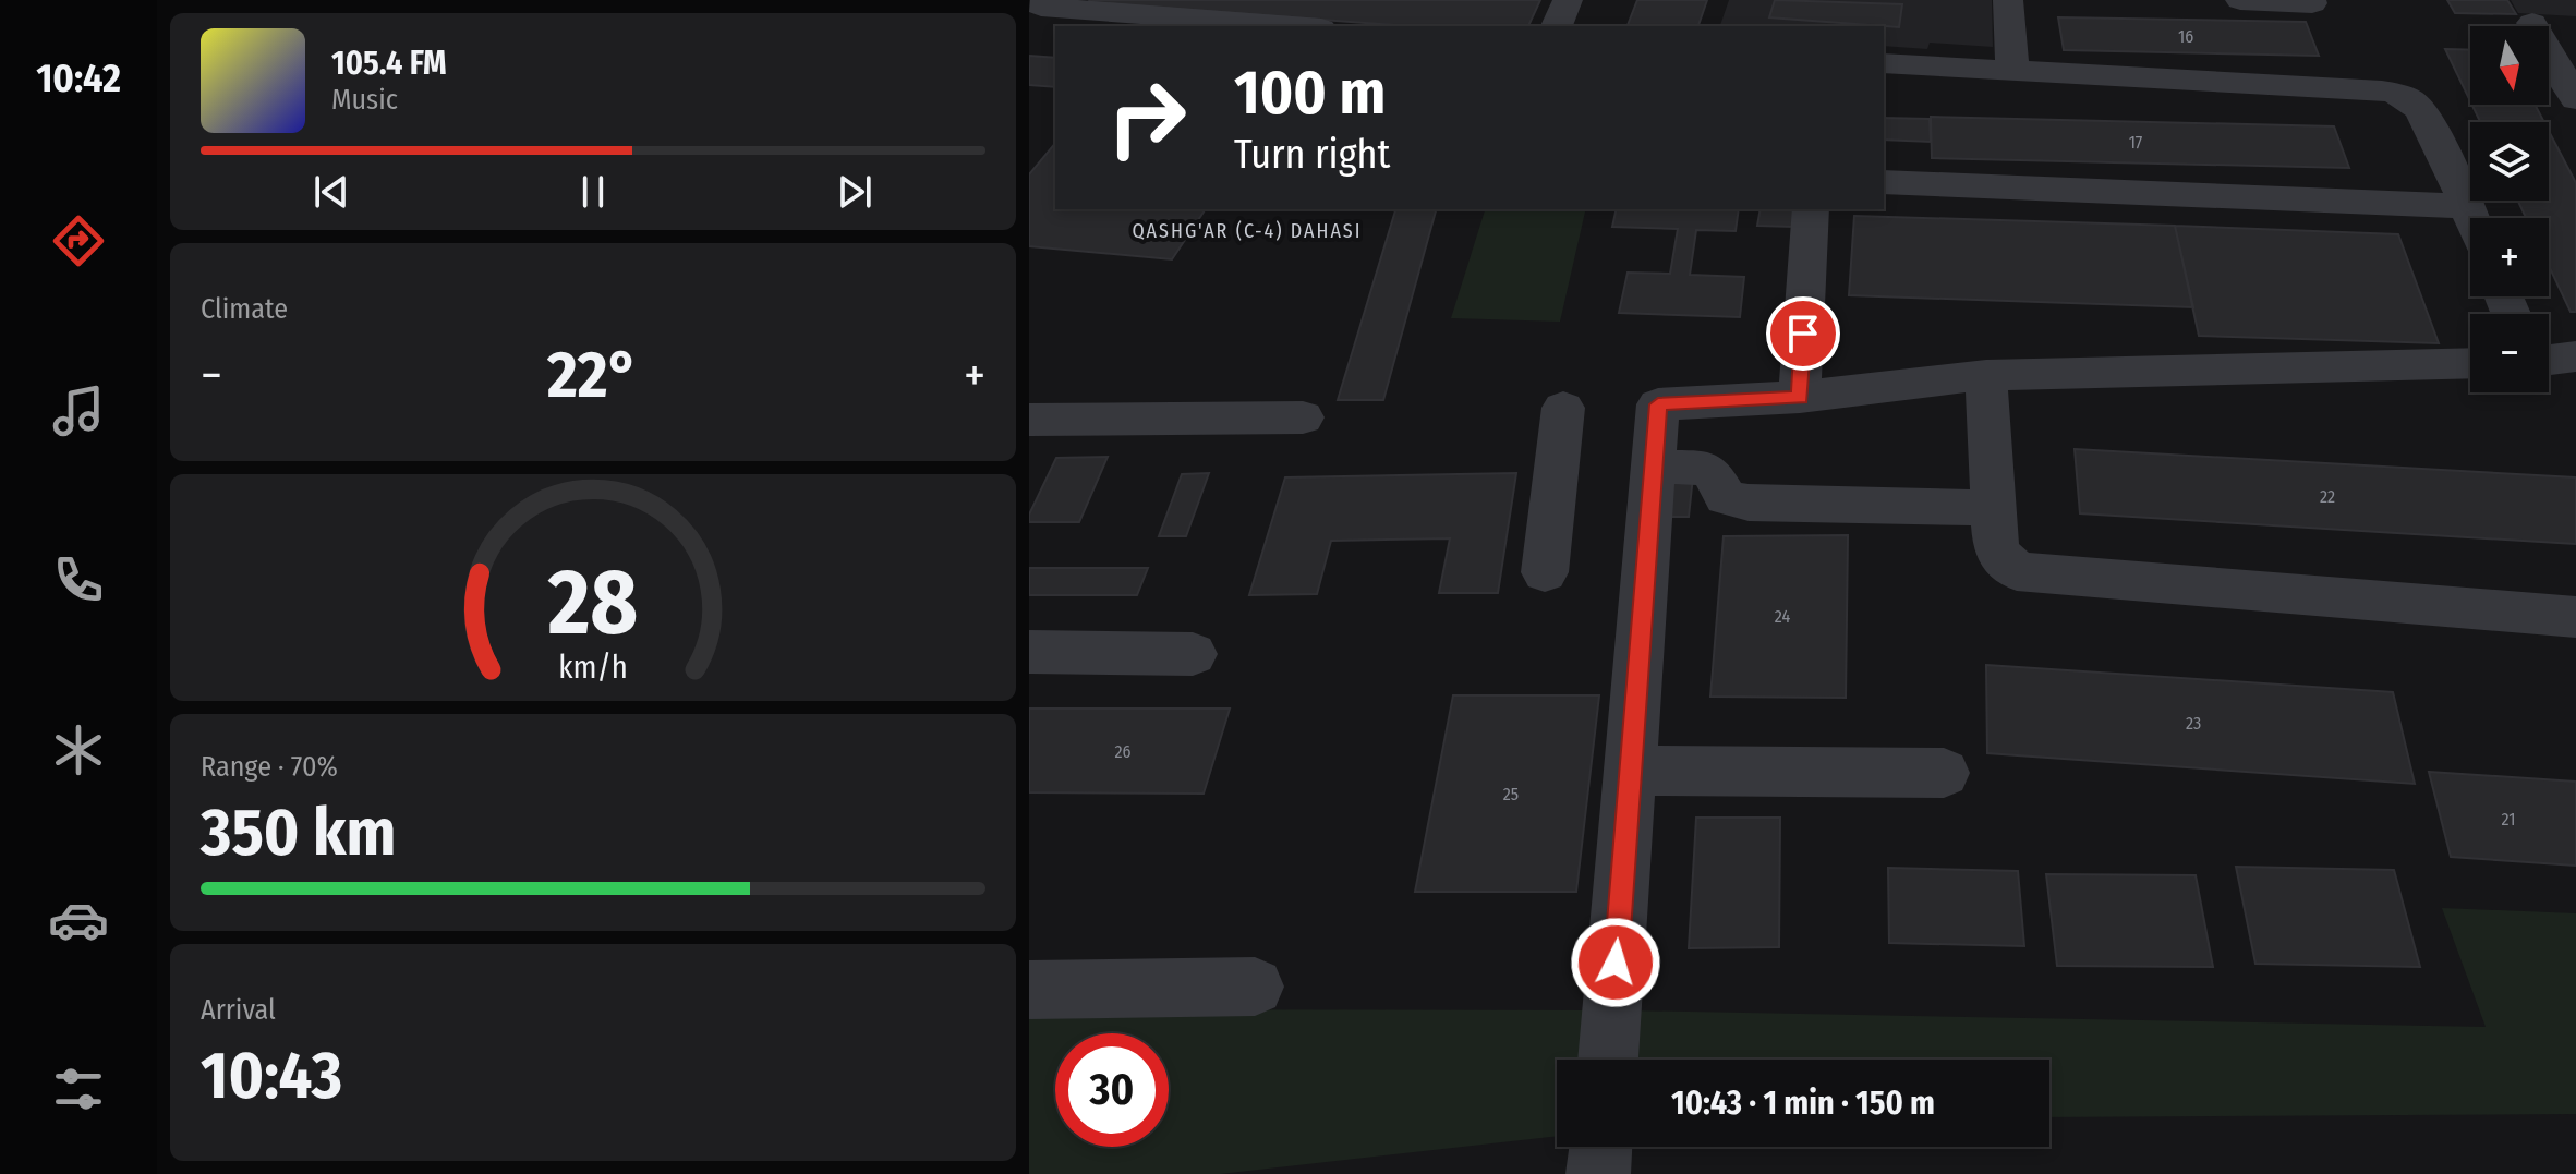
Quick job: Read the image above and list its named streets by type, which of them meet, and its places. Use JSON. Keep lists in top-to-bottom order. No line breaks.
{"districts":["QASHG'AR (C-4) DAHASI"],"house_numbers":["16","17","22","24","23","26","25","21"],"north":"bottom","page":{"tabs":"10:42","map_buttons":["+","−"],"turn":["100 m","Turn right"],"song":["105.4 FM","Music"],"tile":["Climate",["Range · 70%","350 km"],["Arrival","10:43"]],"heat":["−","22°","+"],"limit":"30","trip":"10:43 · 1 min · 150 m","gauge":["28","km/h"]}}
